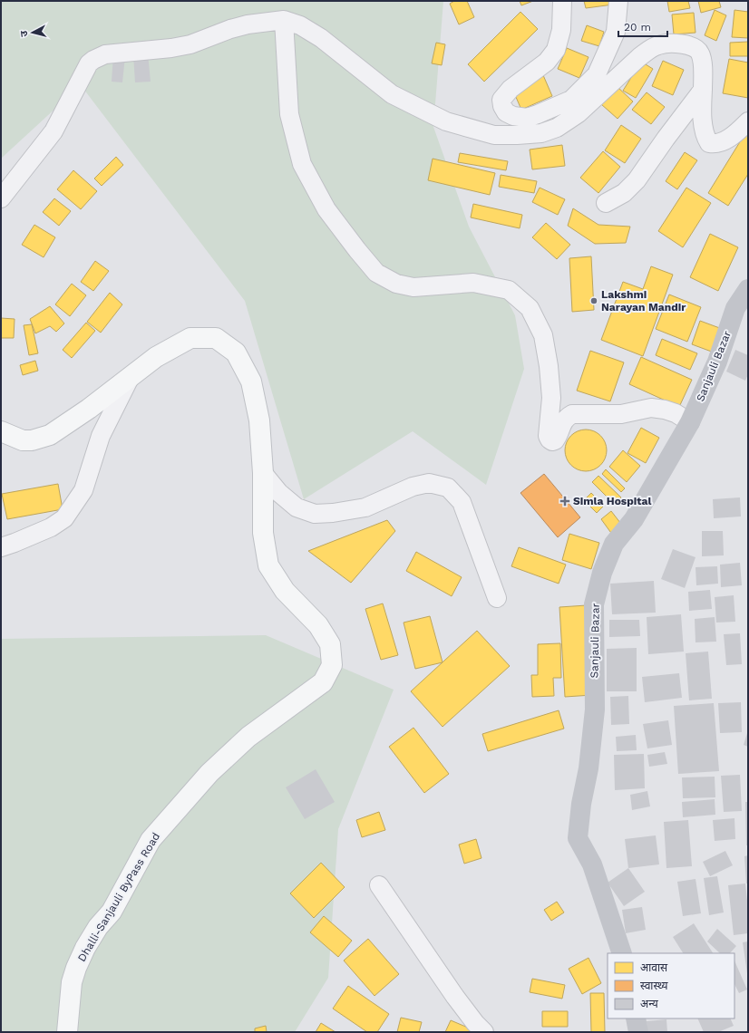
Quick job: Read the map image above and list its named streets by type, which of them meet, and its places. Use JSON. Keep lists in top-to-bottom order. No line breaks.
{"streets":{"main road":["Sanjauli Bazar","Dhalli-Sanjauli ByPass Road"]},"places":{"other":["Lakshmi Narayan Mandir"],"health":["Simla Hospital"]},"legend":["आवास","स्वास्थ्य","अन्य"],"scale_bar":"20 m","north":"left"}
